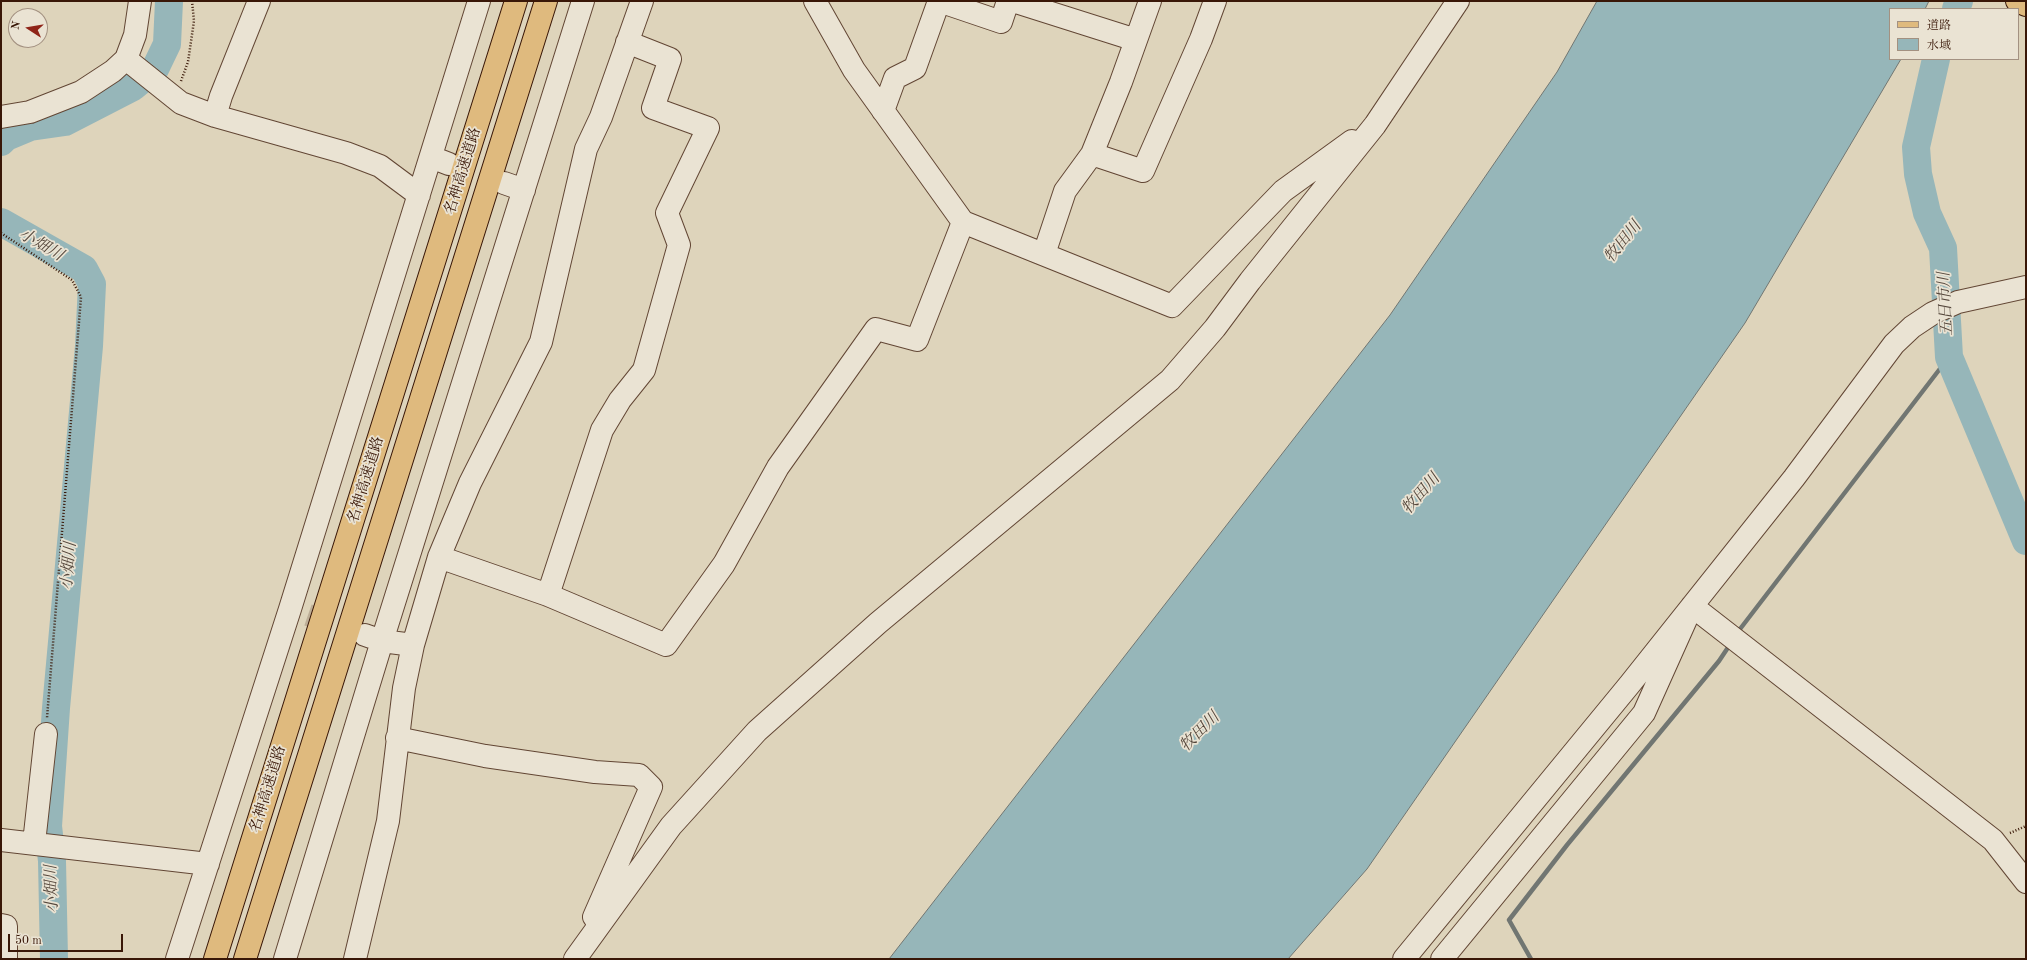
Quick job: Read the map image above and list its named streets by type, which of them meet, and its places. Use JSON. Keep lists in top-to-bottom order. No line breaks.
{"streets":{"main road":["名神高速道路"]},"water":["牧田川","小畑川","五日市川"],"legend":["道路","水域"],"scale_bar":"50 m","north":"left"}
